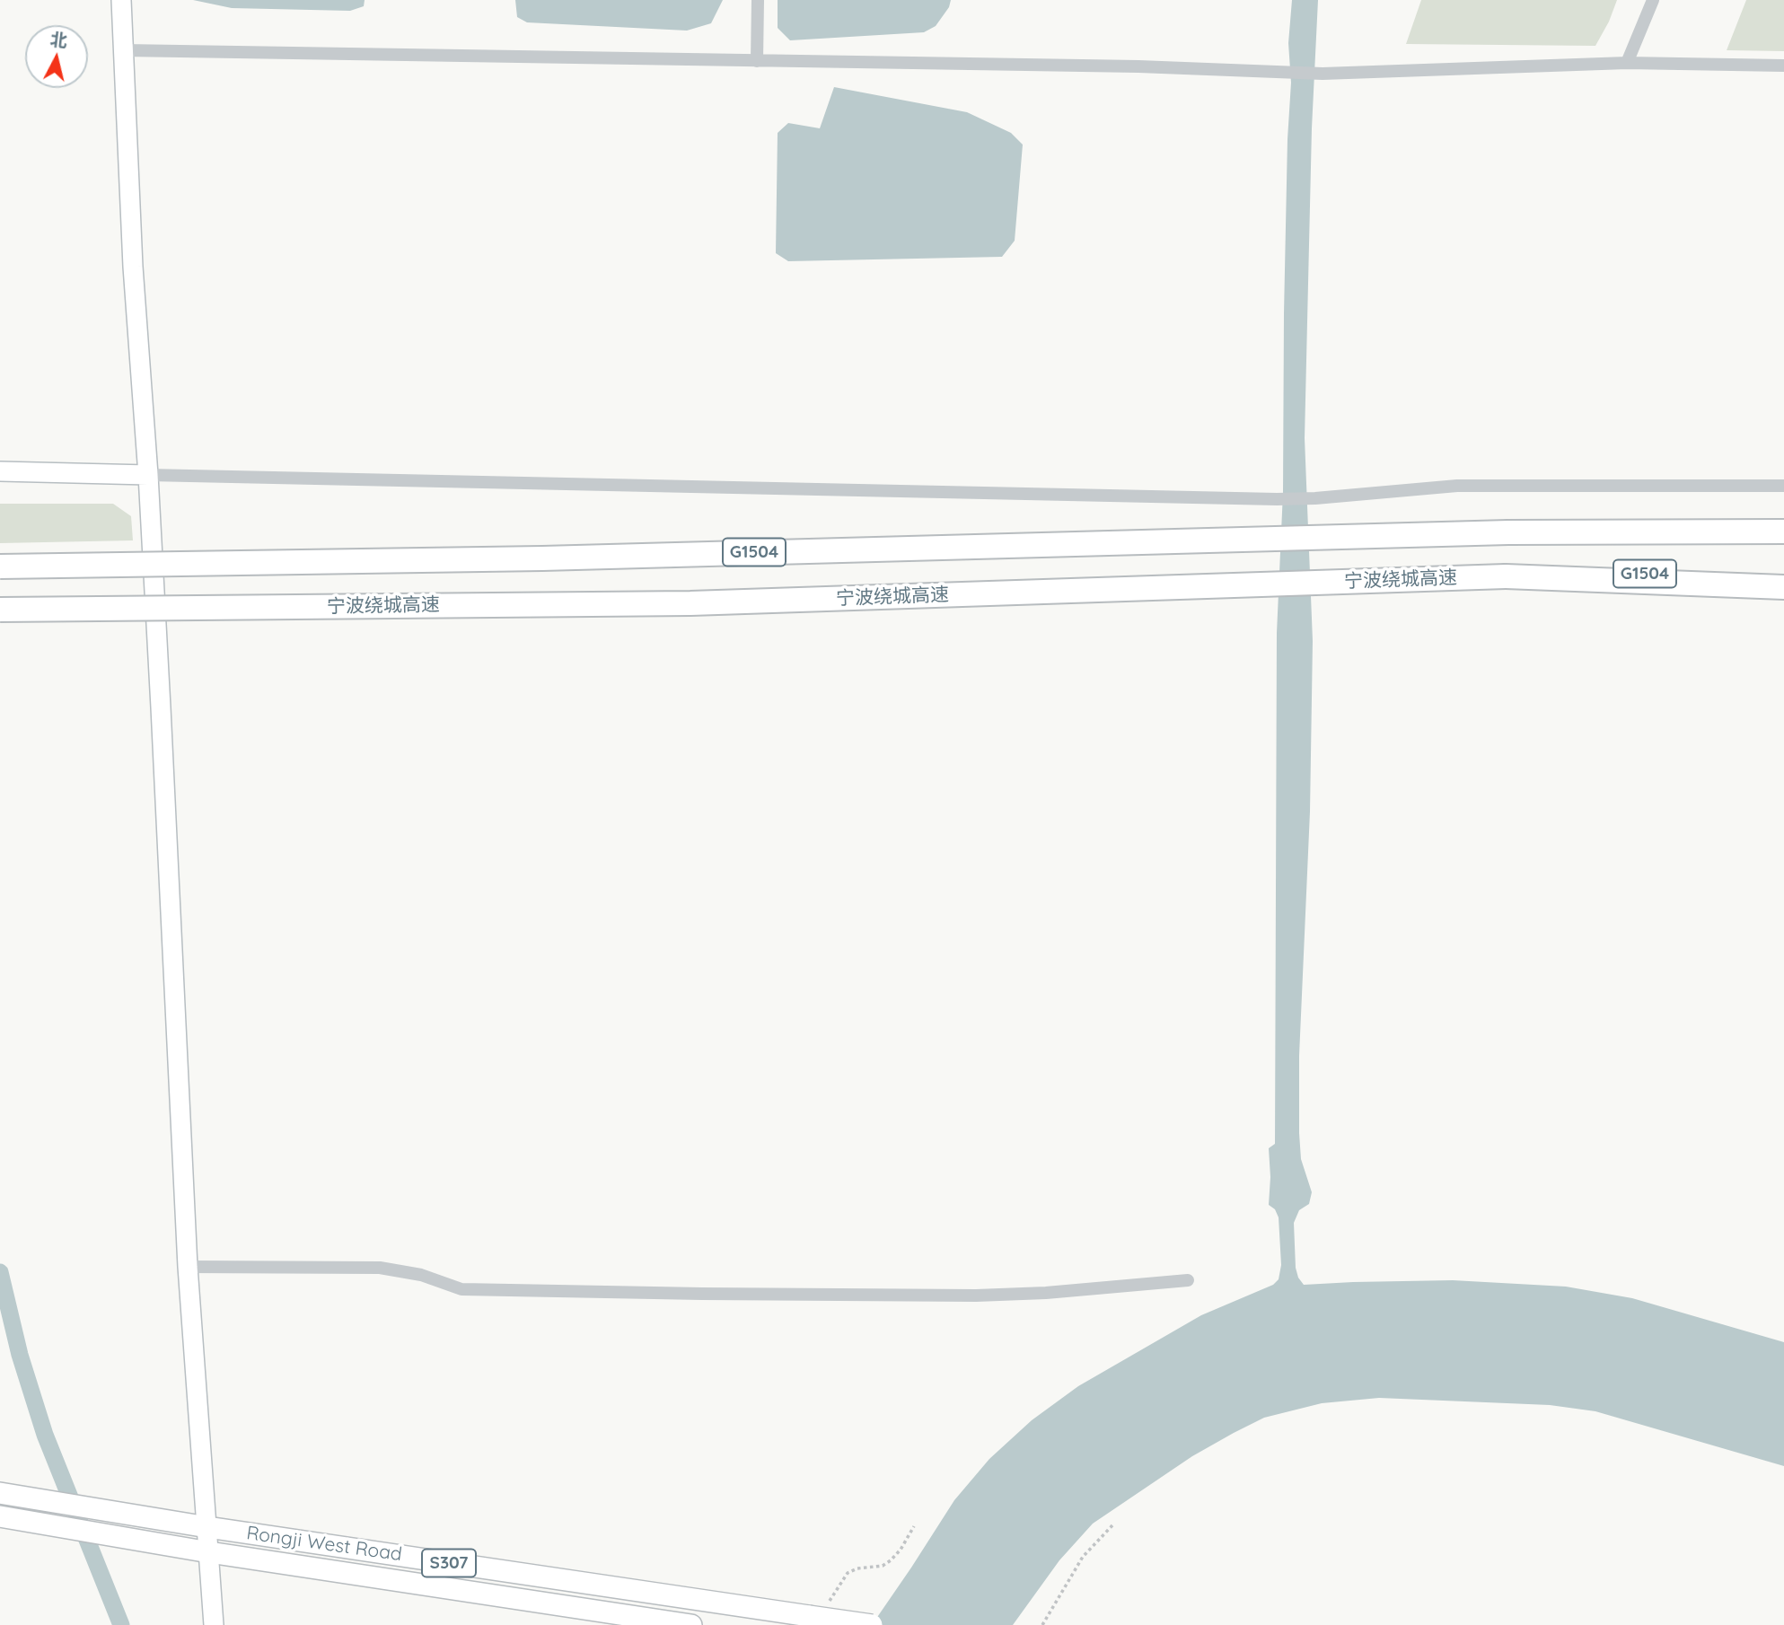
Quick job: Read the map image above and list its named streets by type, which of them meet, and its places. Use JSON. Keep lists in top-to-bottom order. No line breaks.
{"streets":{"highway":["G1504","宁波绕城高速"],"main road":["Rongji West Road","S307"]},"north":"top"}
